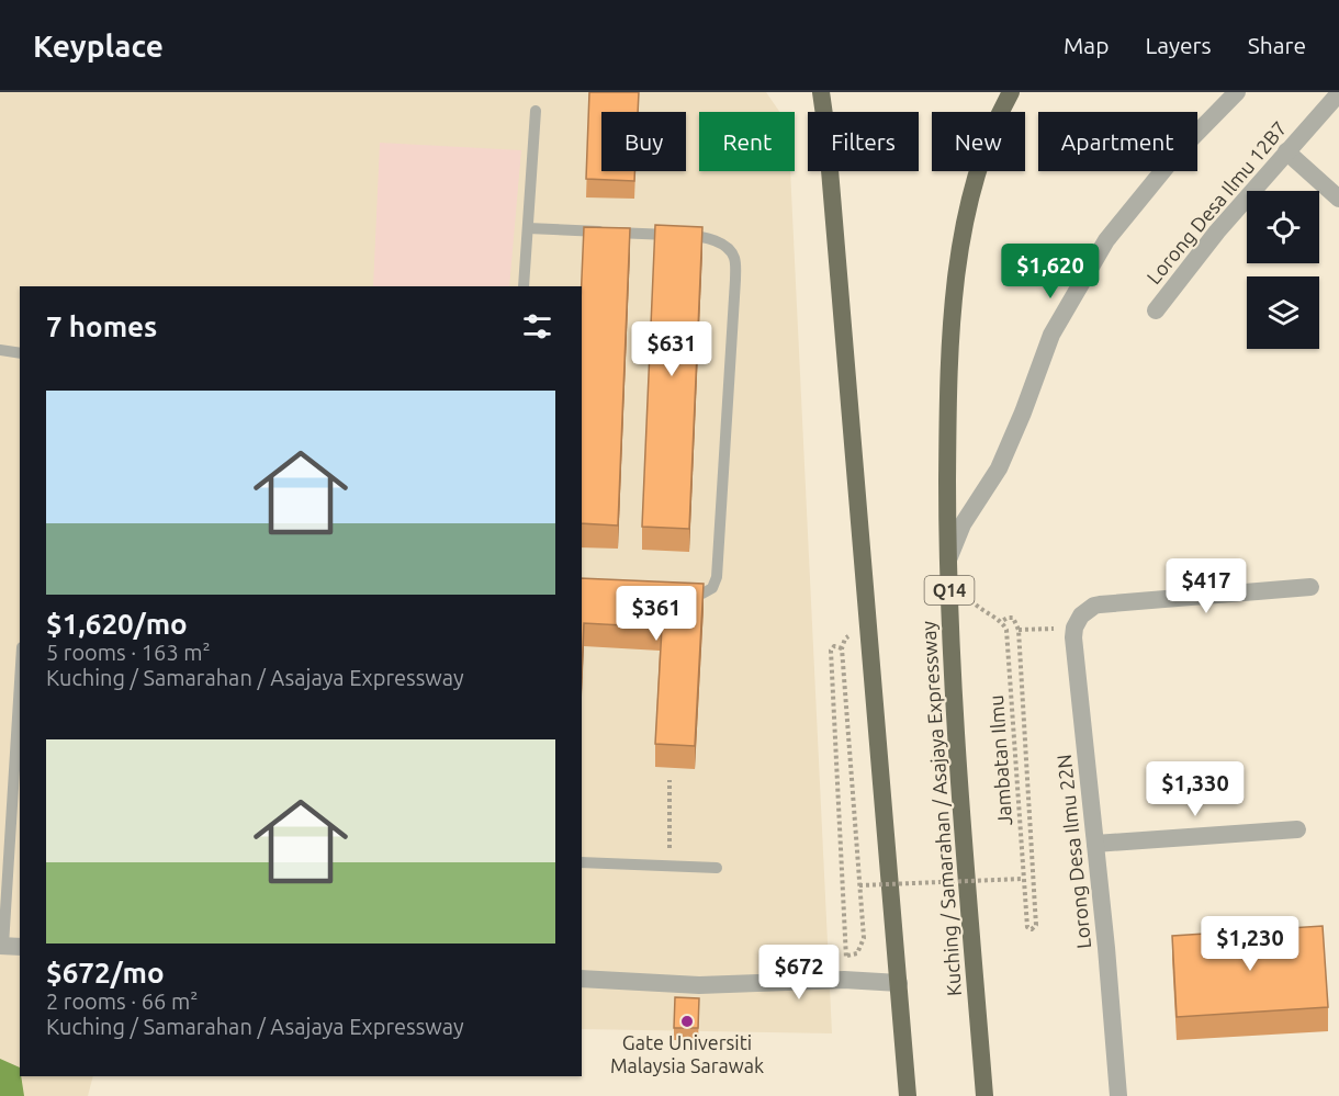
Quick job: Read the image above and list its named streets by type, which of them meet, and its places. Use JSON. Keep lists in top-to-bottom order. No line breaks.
{"streets":{"highway":["Q14","Kuching / Samarahan / Asajaya Expressway"],"street":["Lorong Desa Ilmu 12B7","Lorong Desa Ilmu 22N"],"path":["Jambatan Ilmu"]},"places":["Gate Universiti Malaysia Sarawak"],"page":{"header":"Keyplace","nav":["Map","Layers","Share"],"chip":["Buy","Rent","Filters","New","Apartment"],"price":["$1,620","$631","$417","$361","$1,330","$1,230","$672"],"heading":"7 homes","list":[{"name":"$1,620/mo","note":"5 rooms · 163 m² · Kuching / Samarahan / Asajaya Expressway"},{"name":"$672/mo","note":"2 rooms · 66 m² · Kuching / Samarahan / Asajaya Expressway"}]}}
